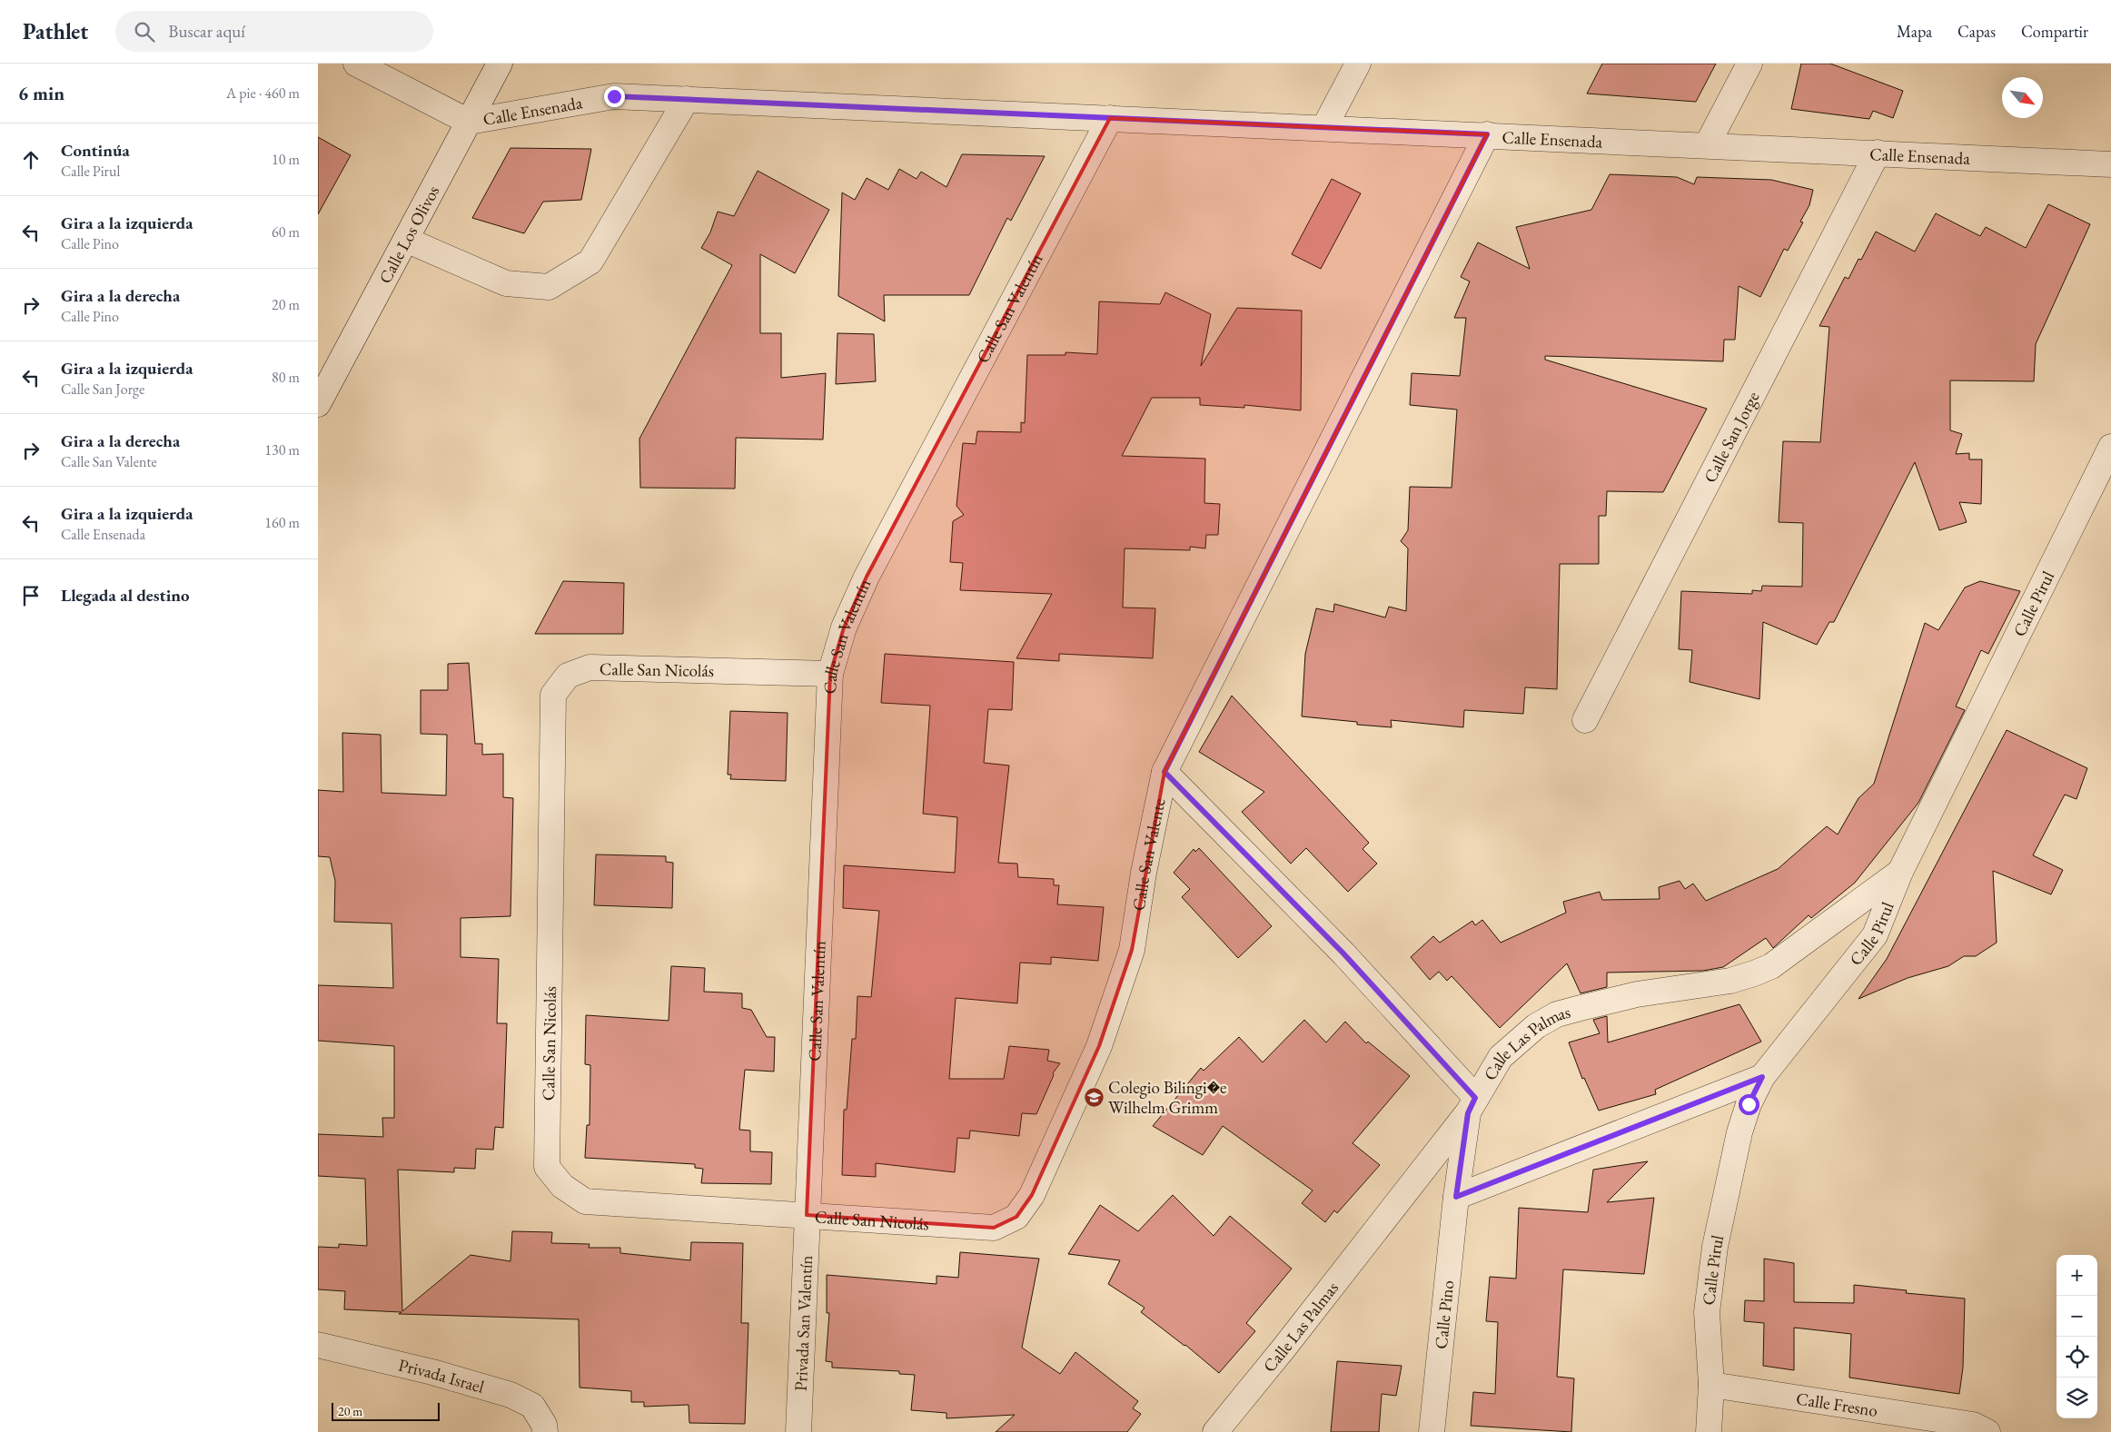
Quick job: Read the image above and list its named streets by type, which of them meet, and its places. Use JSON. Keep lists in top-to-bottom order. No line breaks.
{"streets":{"street":["Calle Ensenada","Calle Los Olivos","Calle San Valentín","Calle San Jorge","Calle Pirul","Calle San Nicolás","Calle San Valente","Calle Las Palmas","Calle Pino","Privada San Valentín","Privada Israel","Calle Fresno"]},"crossings":[["Calle Ensenada","Calle Los Olivos"],["Calle Ensenada","Calle San Valentín"],["Calle Ensenada","Calle San Jorge"],["Calle Ensenada","Calle San Valente"],["Calle San Valentín","Calle San Nicolás"],["Calle San Valentín","Privada San Valentín"],["Calle Pirul","Calle Las Palmas"],["Calle Pirul","Calle Fresno"],["Calle San Nicolás","Calle San Valente"],["Calle San Nicolás","Privada San Valentín"],["Calle Las Palmas","Calle Pino"]],"places":{"school or university":["Colegio Bilingi�e Wilhelm Grimm"]},"scale_bar":"20 m","north":"bottom right","page":{"header":"Pathlet","search":"Buscar aquí","nav":["Mapa","Capas","Compartir"],"heading":["6 min","A pie · 460 m"],"list":[["Continúa","Calle Pirul","10 m"],["Gira a la izquierda","Calle Pino","60 m"],["Gira a la derecha","Calle Pino","20 m"],["Gira a la izquierda","Calle San Jorge","80 m"],["Gira a la derecha","Calle San Valente","130 m"],["Gira a la izquierda","Calle Ensenada","160 m"],"Llegada al destino"],"map_buttons":["+","−"],"scale":"20 m"}}
